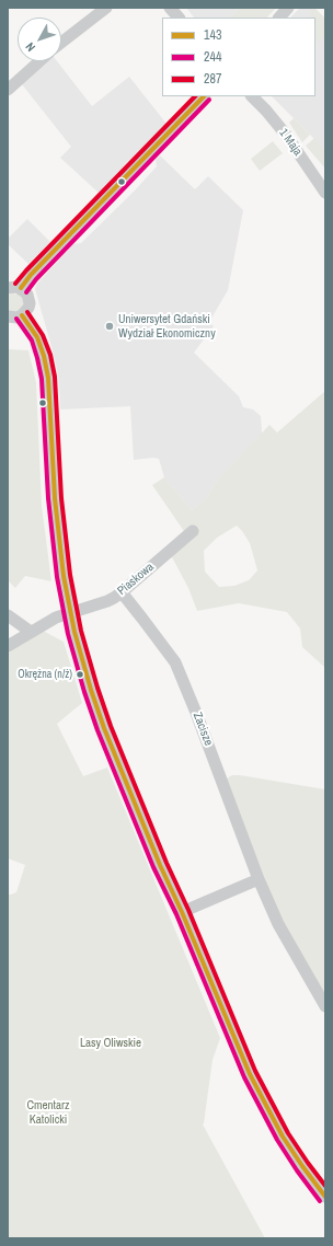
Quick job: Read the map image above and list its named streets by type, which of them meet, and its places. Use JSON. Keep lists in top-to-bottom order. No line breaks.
{"streets":{"street":["1 Maja","Piaskowa","Zacisze"]},"crossings":[["Piaskowa","Zacisze"]],"parks":["Lasy Oliwskie","Cmentarz Katolicki"],"places":["Uniwersytet Gdański Wydział Ekonomiczny","Okrężna (n/ż)"],"lines":["transit line 143","transit line 287","transit line 244"],"legend":["143","244","287"],"north":"bottom left"}
